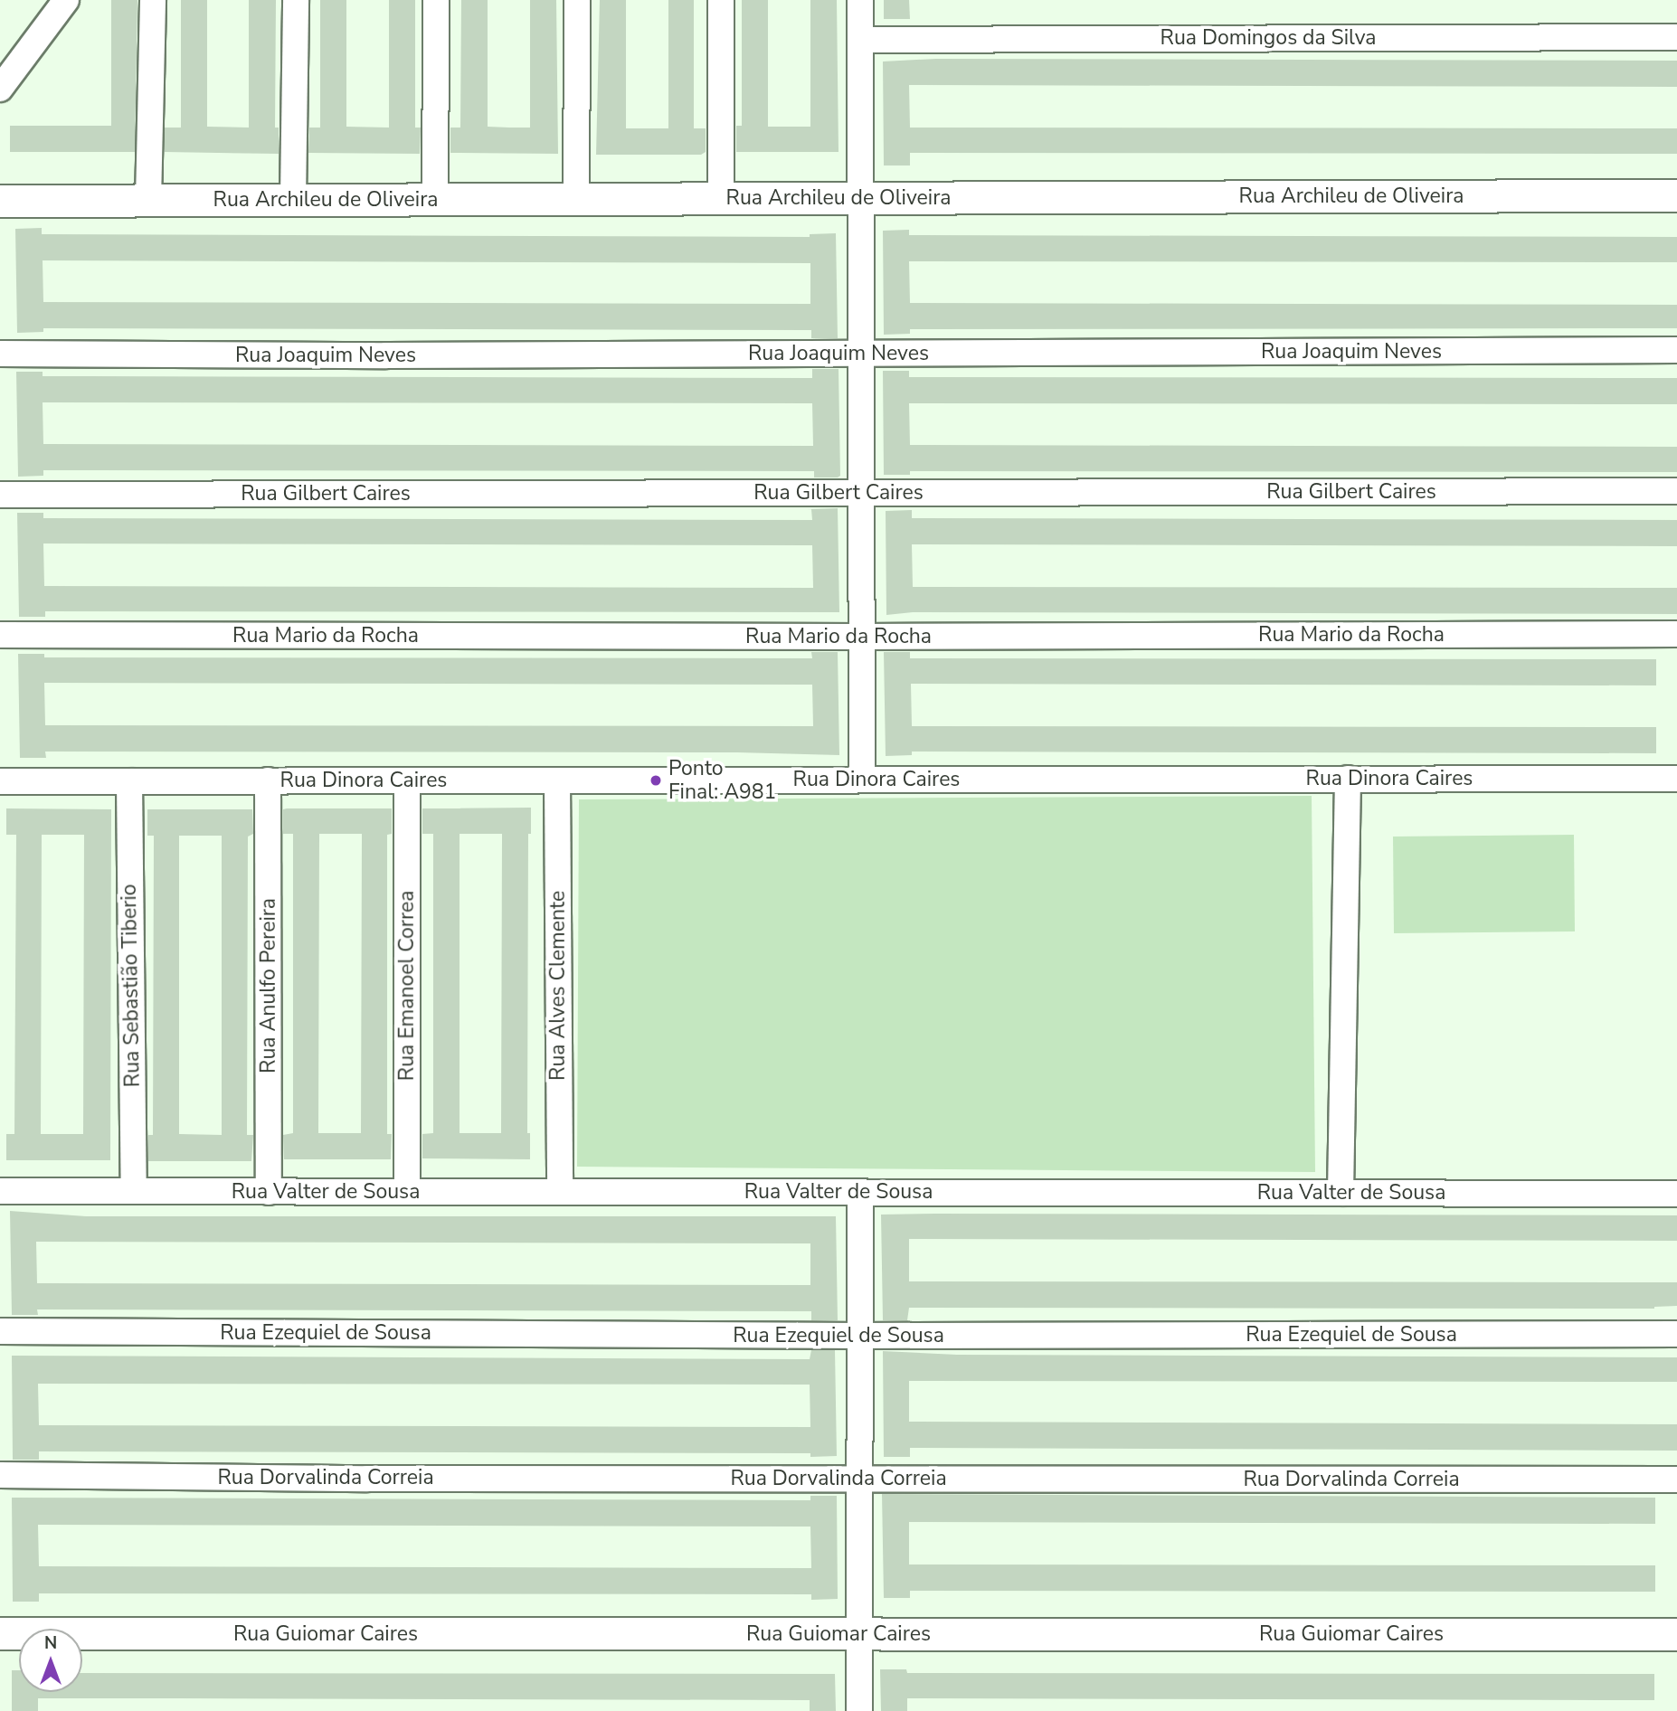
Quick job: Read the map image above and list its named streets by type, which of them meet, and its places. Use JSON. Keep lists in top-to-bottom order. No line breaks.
{"streets":{"street":["Rua Domingos da Silva","Rua Archileu de Oliveira","Rua Joaquim Neves","Rua Gilbert Caires","Rua Mario da Rocha","Rua Dinora Caires","Rua Sebastião Tiberio","Rua Anulfo Pereira","Rua Emanoel Correa","Rua Alves Clemente","Rua Valter de Sousa","Rua Ezequiel de Sousa","Rua Dorvalinda Correia","Rua Guiomar Caires"]},"crossings":[["Rua Dinora Caires","Rua Sebastião Tiberio"],["Rua Dinora Caires","Rua Anulfo Pereira"],["Rua Dinora Caires","Rua Emanoel Correa"],["Rua Dinora Caires","Rua Alves Clemente"],["Rua Sebastião Tiberio","Rua Valter de Sousa"],["Rua Anulfo Pereira","Rua Valter de Sousa"],["Rua Emanoel Correa","Rua Valter de Sousa"],["Rua Alves Clemente","Rua Valter de Sousa"]],"places":["Ponto Final: A981"],"north":"top"}
